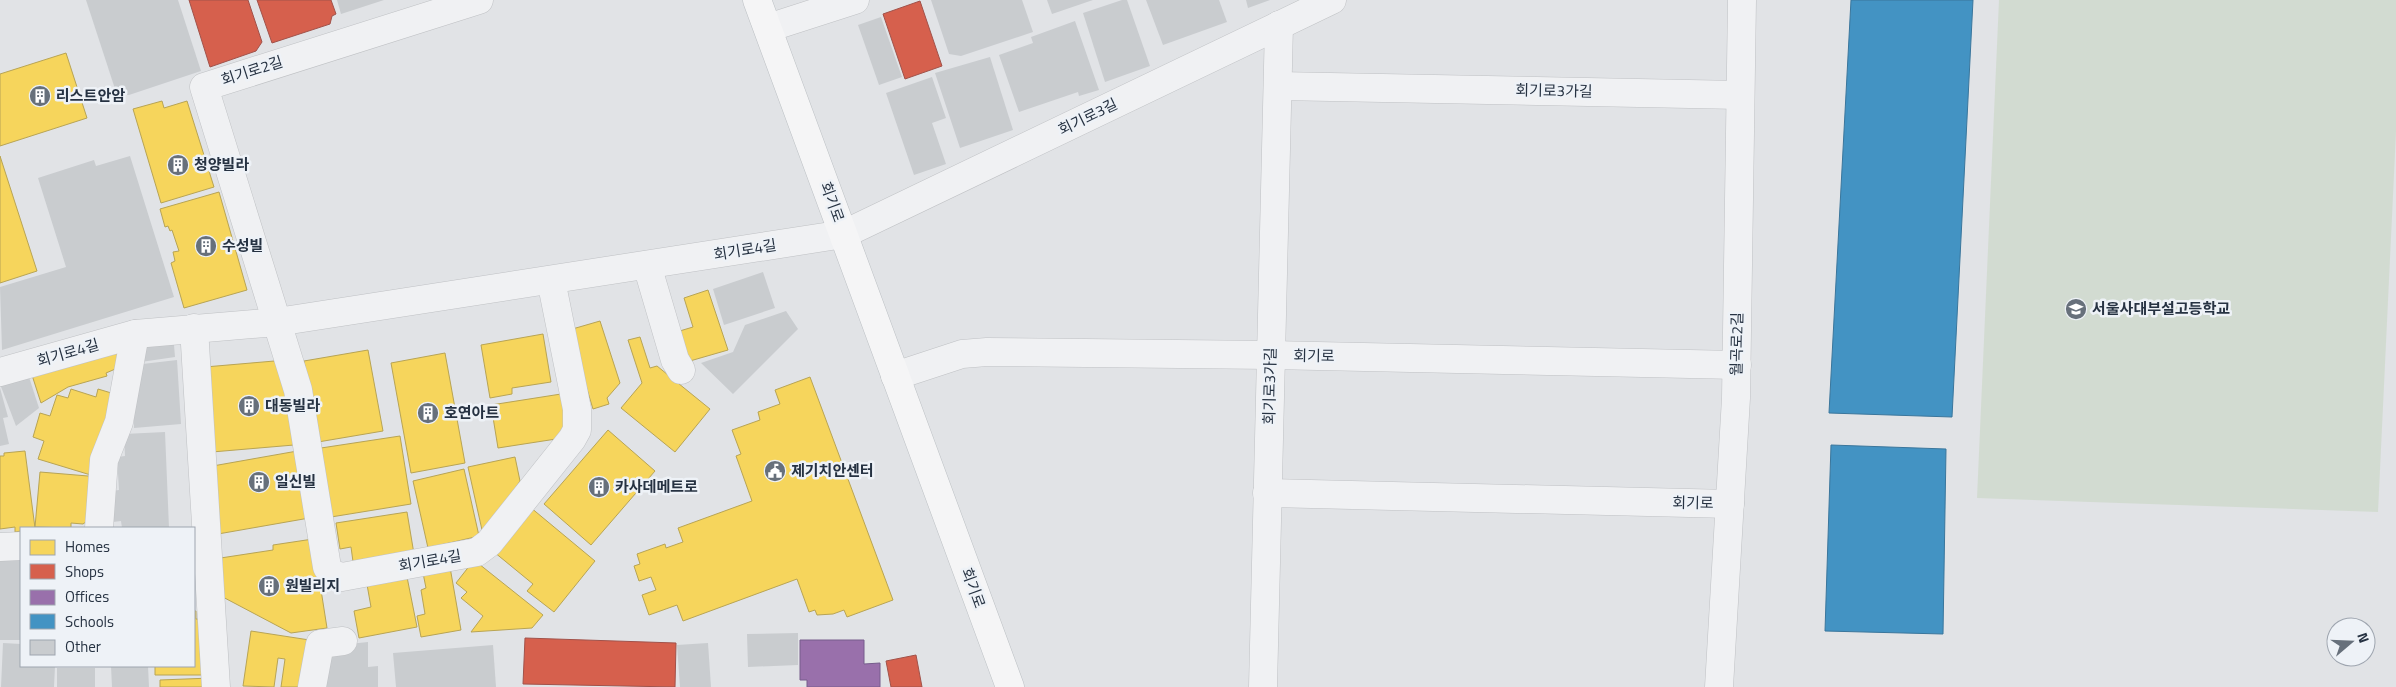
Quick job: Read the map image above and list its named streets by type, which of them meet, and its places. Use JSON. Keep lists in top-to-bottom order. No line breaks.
{"streets":{"main road":["회기로"],"street":["회기로2길","회기로3가길","회기로3길","회기로4길","월곡로2길"]},"crossings":[["회기로2길","회기로4길"],["회기로3가길","회기로3길"],["회기로3가길","회기로"],["회기로3가길","월곡로2길"],["회기로3길","회기로"],["회기로3길","회기로4길"],["회기로","회기로4길"],["회기로","월곡로2길"]],"places":{"building":["리스트안암","청양빌라","수성빌","대동빌라","호연아트","일신빌","카사데메트로","원빌리지"],"school or university":["서울사대부설고등학교"],"public building":["제기치안센터"]},"legend":["Homes","Shops","Offices","Schools","Other"],"north":"right"}
